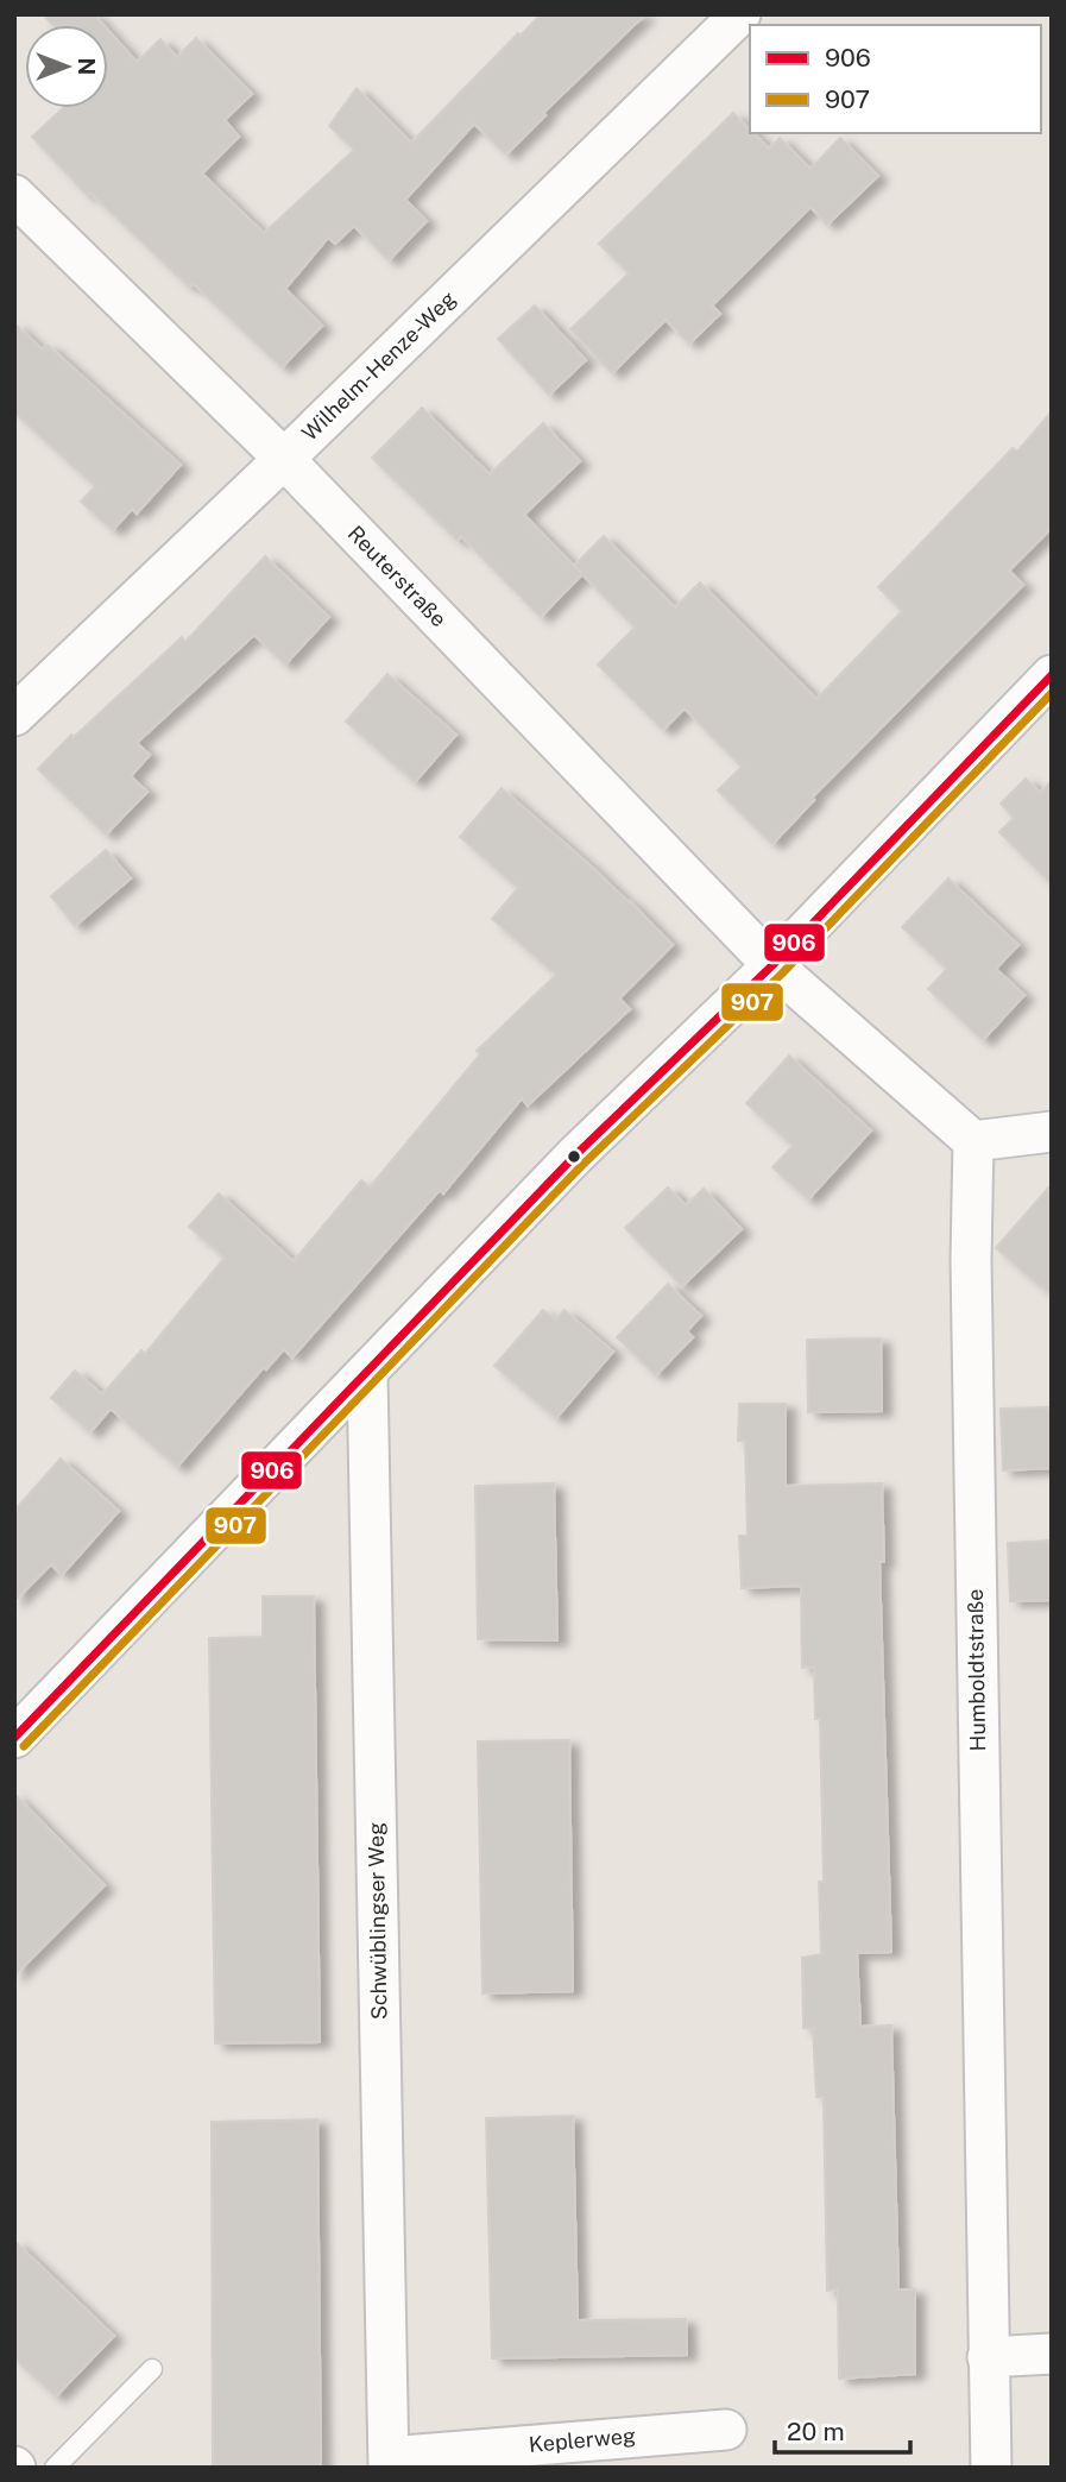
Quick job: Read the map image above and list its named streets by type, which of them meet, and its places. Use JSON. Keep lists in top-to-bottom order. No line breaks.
{"streets":{"street":["Wilhelm-Henze-Weg","Reuterstraße","Humboldtstraße","Schwüblingser Weg","Keplerweg"]},"crossings":[["Wilhelm-Henze-Weg","Reuterstraße"],["Schwüblingser Weg","Keplerweg"]],"lines":["transit line 906","transit line 907"],"legend":["906","907"],"scale_bar":"20 m","north":"right"}
